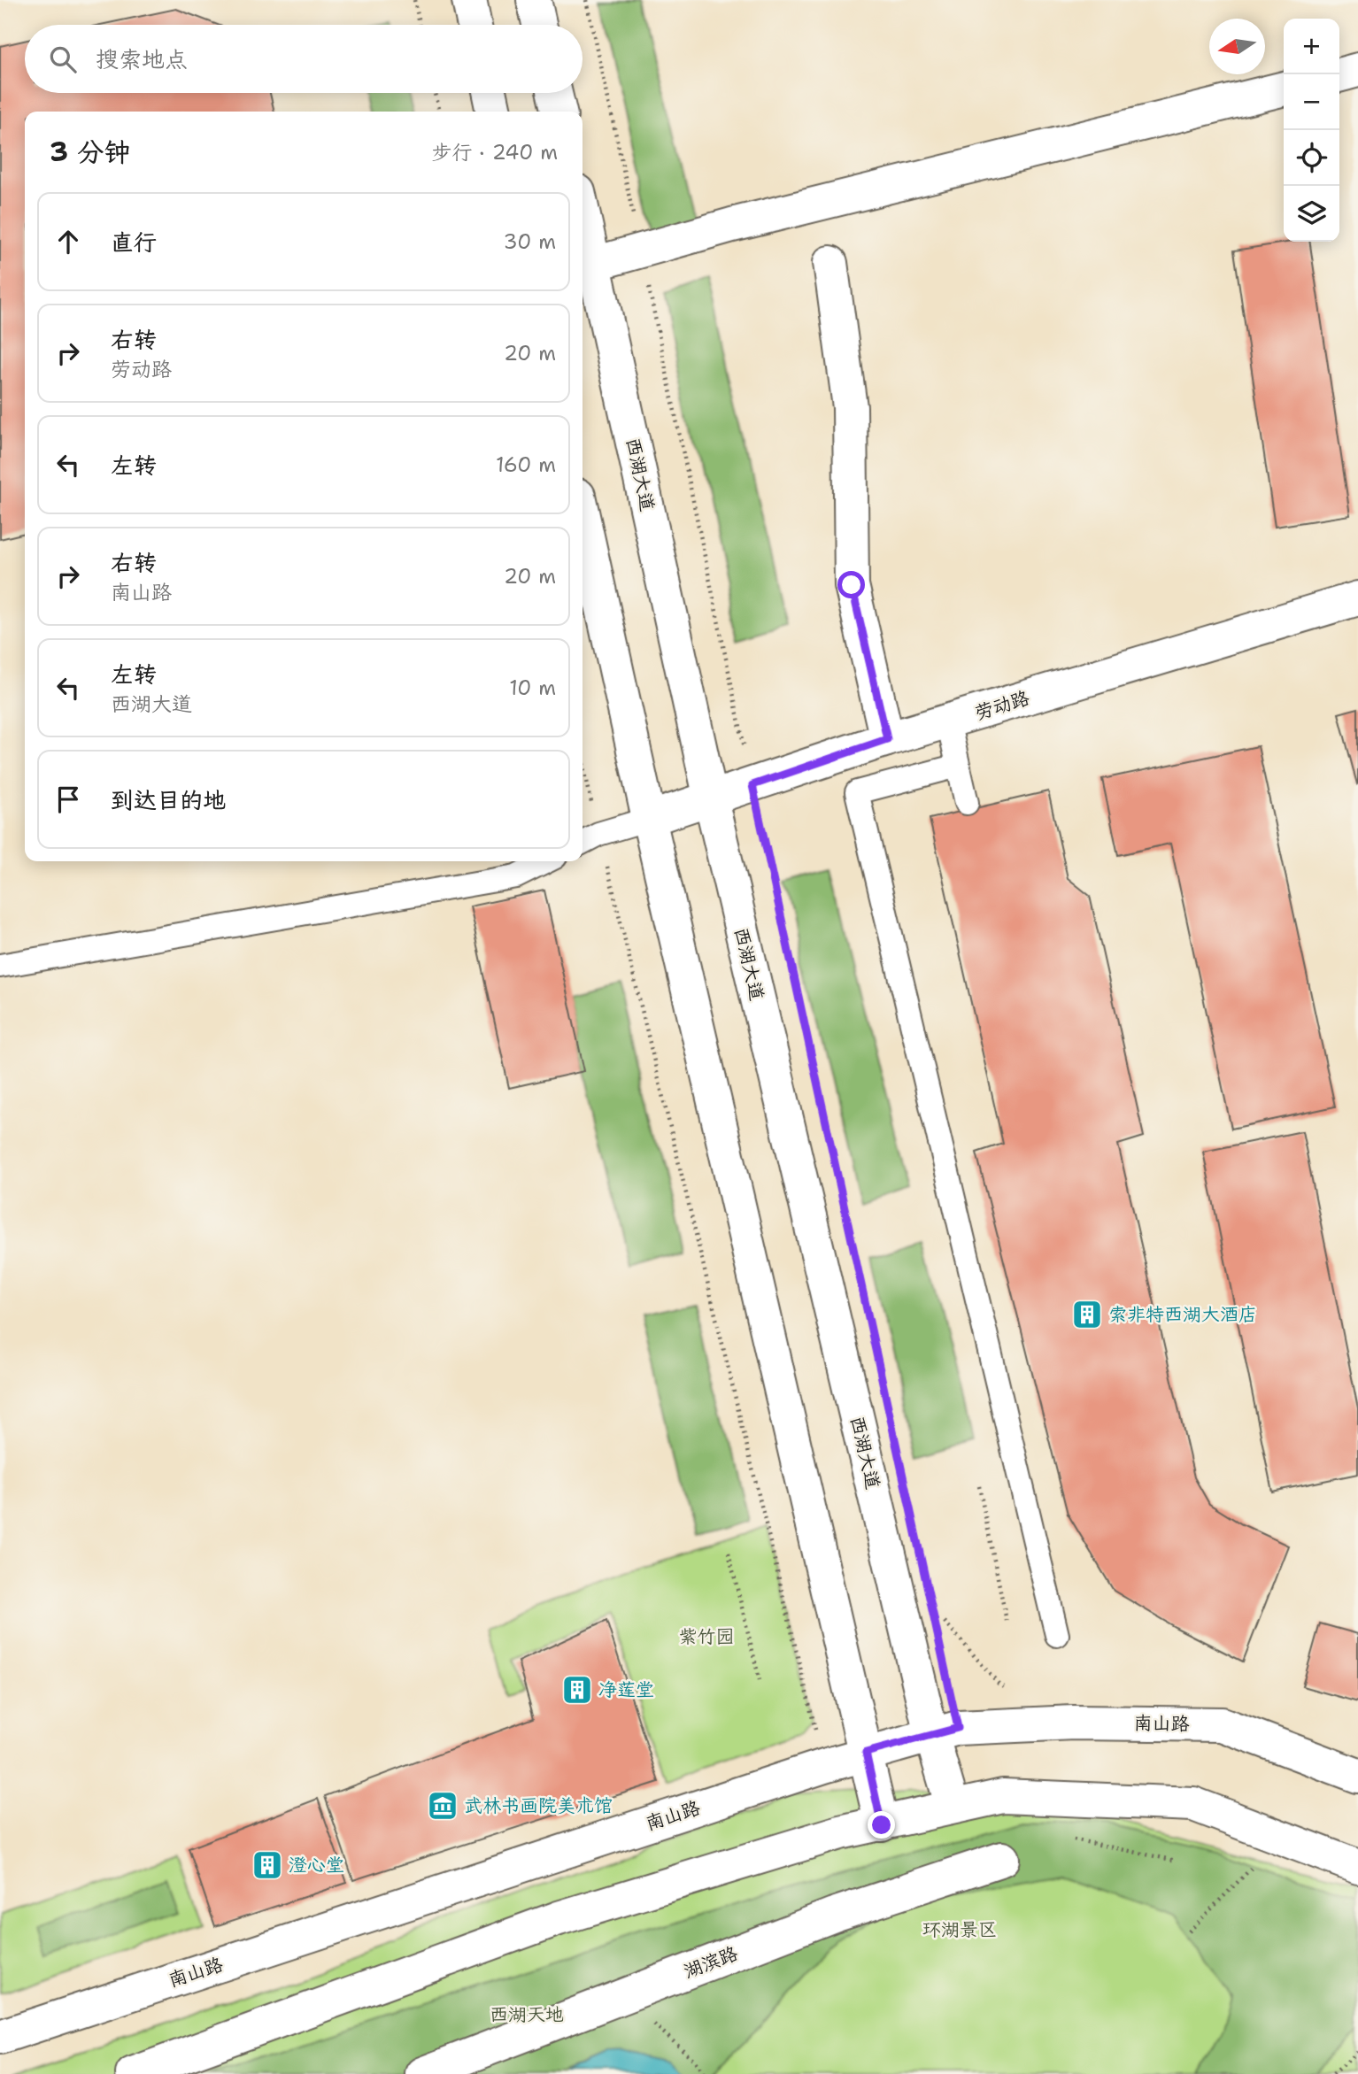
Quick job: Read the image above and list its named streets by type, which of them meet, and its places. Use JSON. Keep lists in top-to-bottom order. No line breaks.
{"streets":{"main road":["西湖大道","劳动路","南山路","湖滨路"]},"crossings":[["西湖大道","劳动路"],["西湖大道","南山路"]],"parks":["紫竹园","环湖景区","西湖天地"],"places":{"building":["索非特西湖大酒店","净莲堂","澄心堂"],"museum":["武林书画院美术馆"]},"north":"left","page":{"map_buttons":["+","−"],"search":"搜索地点","heading":["3 分钟","步行 · 240 m"],"list":[["直行","30 m"],["右转","劳动路","20 m"],["左转","160 m"],["右转","南山路","20 m"],["左转","西湖大道","10 m"],"到达目的地"]}}
